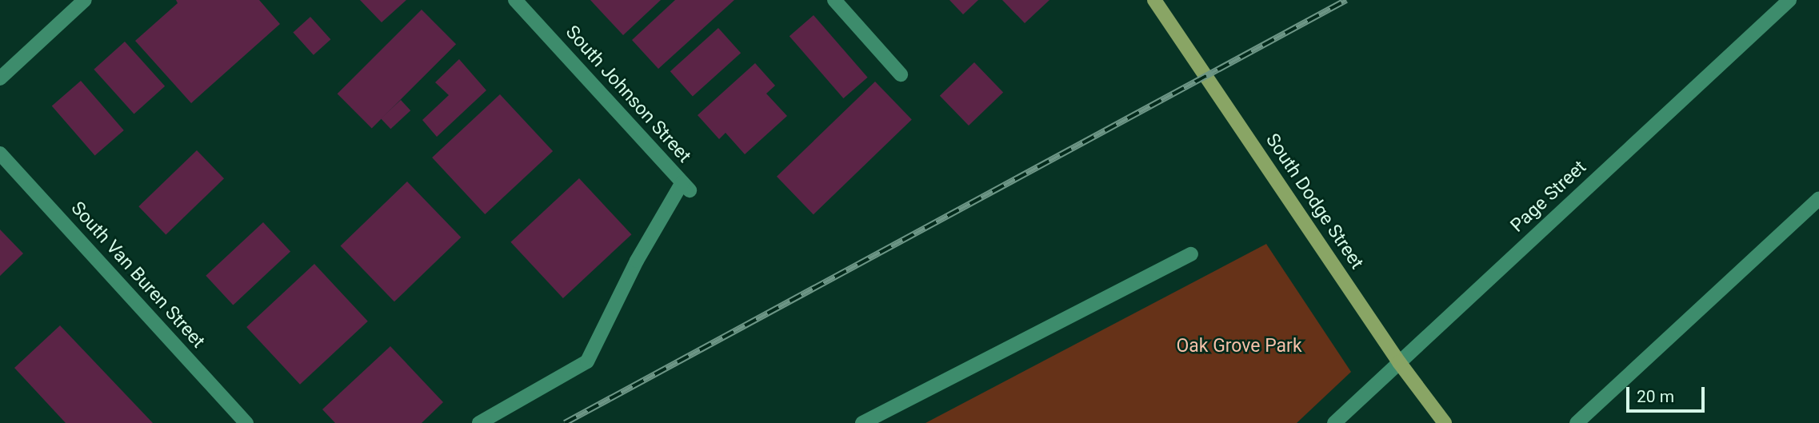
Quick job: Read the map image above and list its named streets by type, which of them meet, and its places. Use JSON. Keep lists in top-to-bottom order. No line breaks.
{"streets":{"main road":["South Dodge Street"],"street":["South Johnson Street","Page Street","South Van Buren Street"]},"crossings":[["Page Street","South Dodge Street"]],"parks":["Oak Grove Park"],"scale_bar":"20 m"}
